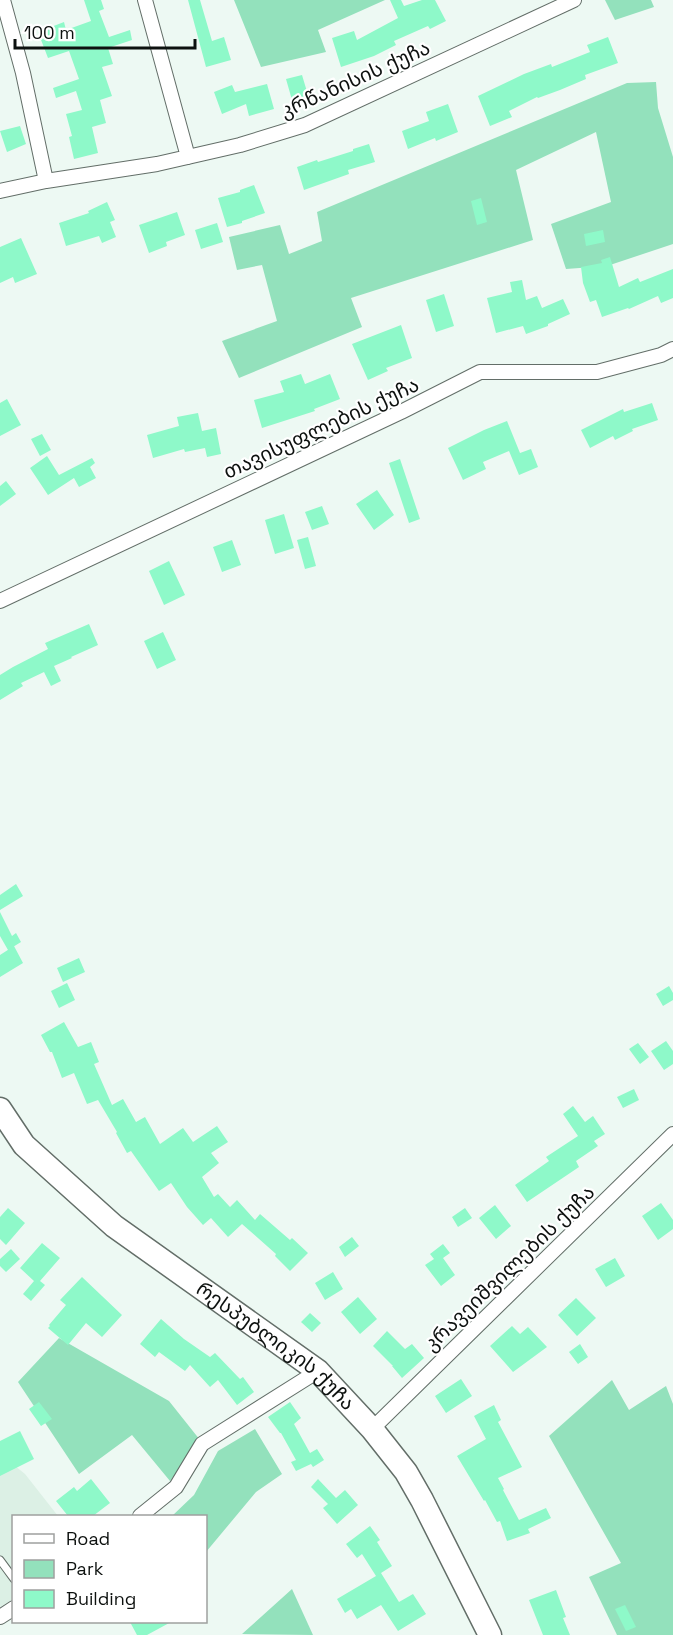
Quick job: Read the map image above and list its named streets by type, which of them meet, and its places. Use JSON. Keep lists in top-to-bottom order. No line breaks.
{"streets":{"main road":["რესპუბლიკის ქუჩა"],"street":["კრწანისის ქუჩა","თავისუფლების ქუჩა","კრავეიშვილების ქუჩა"]},"crossings":[["კრავეიშვილების ქუჩა","რესპუბლიკის ქუჩა"]],"legend":["Road","Park","Building"],"scale_bar":"100 m"}
